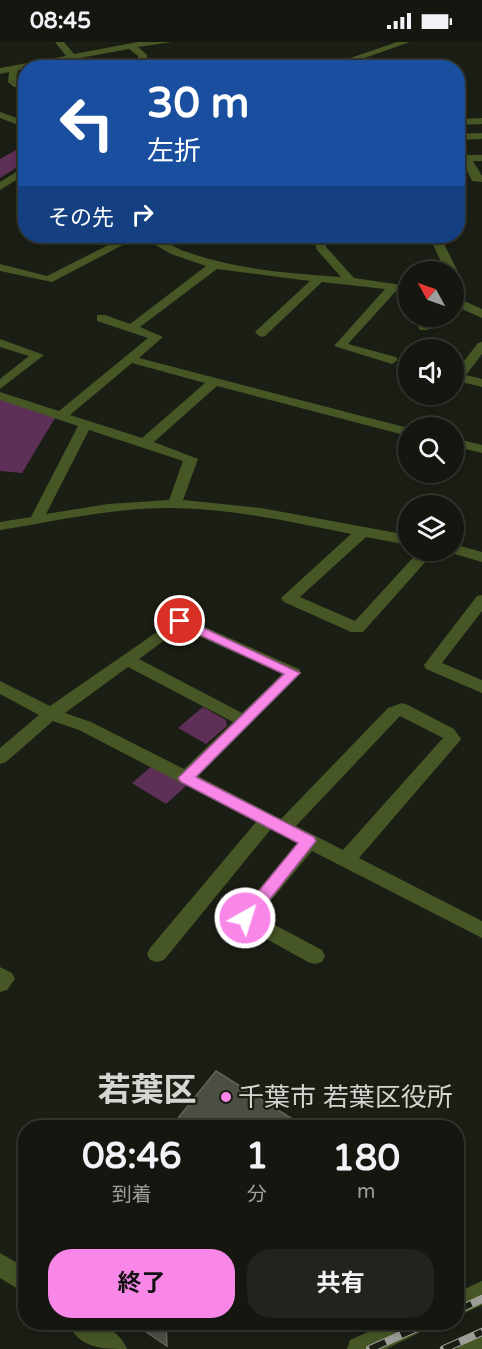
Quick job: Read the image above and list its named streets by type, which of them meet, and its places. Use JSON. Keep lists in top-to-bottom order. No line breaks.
{"districts":["若葉区"],"places":["千葉市 若葉区役所"],"north":"top left","page":{"status":"08:45","turn":["30 m","左折"],"then":"その先","eta":["08:46","到着","1","分","180","m"],"buttons":["終了","共有"]}}
